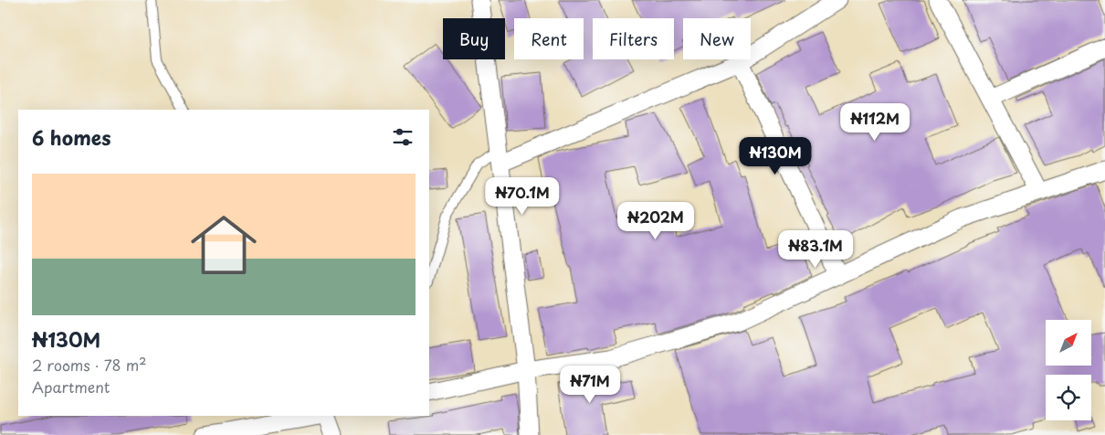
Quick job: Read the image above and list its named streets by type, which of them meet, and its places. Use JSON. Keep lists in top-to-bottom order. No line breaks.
{"north":"top right","page":{"chip":["Buy","Rent","Filters","New"],"price":["₦112M","₦130M","₦70.1M","₦202M","₦83.1M","₦71M"],"heading":"6 homes","list":[{"name":"₦130M","note":"2 rooms · 78 m² · Apartment"}]}}
